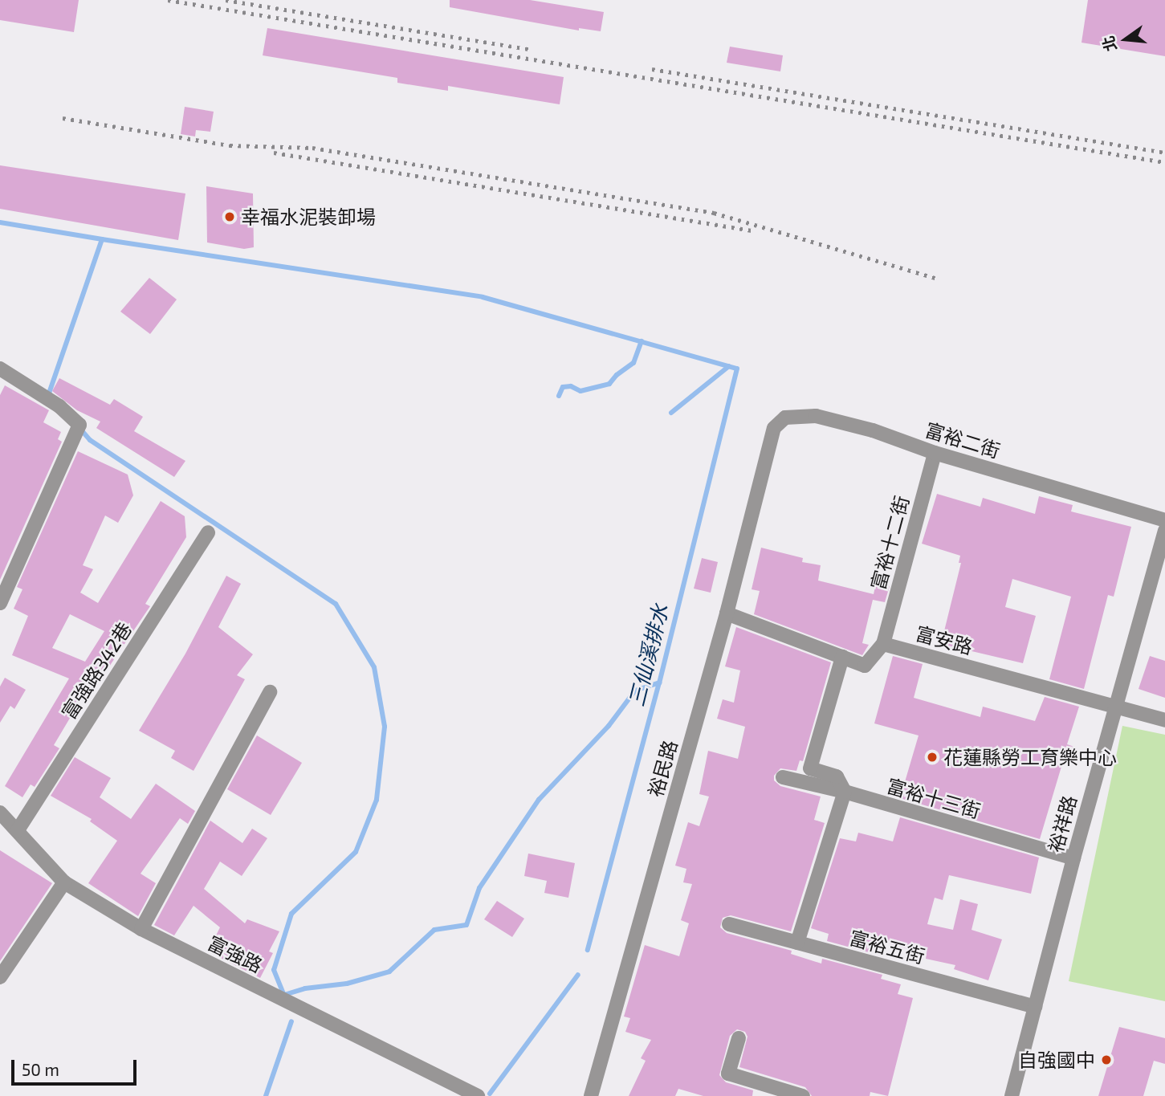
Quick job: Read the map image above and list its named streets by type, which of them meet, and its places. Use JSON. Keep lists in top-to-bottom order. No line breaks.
{"streets":{"street":["富裕二街","富裕十二街","富安路","富強路342巷","裕民路","富裕十三街","裕祥路","富裕五街","富強路"]},"crossings":[["富裕二街","富裕十二街"],["富裕二街","裕民路"],["富裕十二街","富安路"],["富安路","裕祥路"],["富強路342巷","富強路"],["富裕十三街","裕祥路"],["裕祥路","富裕五街"]],"water":["三仙溪排水"],"places":["幸福水泥裝卸場","花蓮縣勞工育樂中心","自強國中"],"scale_bar":"50 m","north":"left"}
